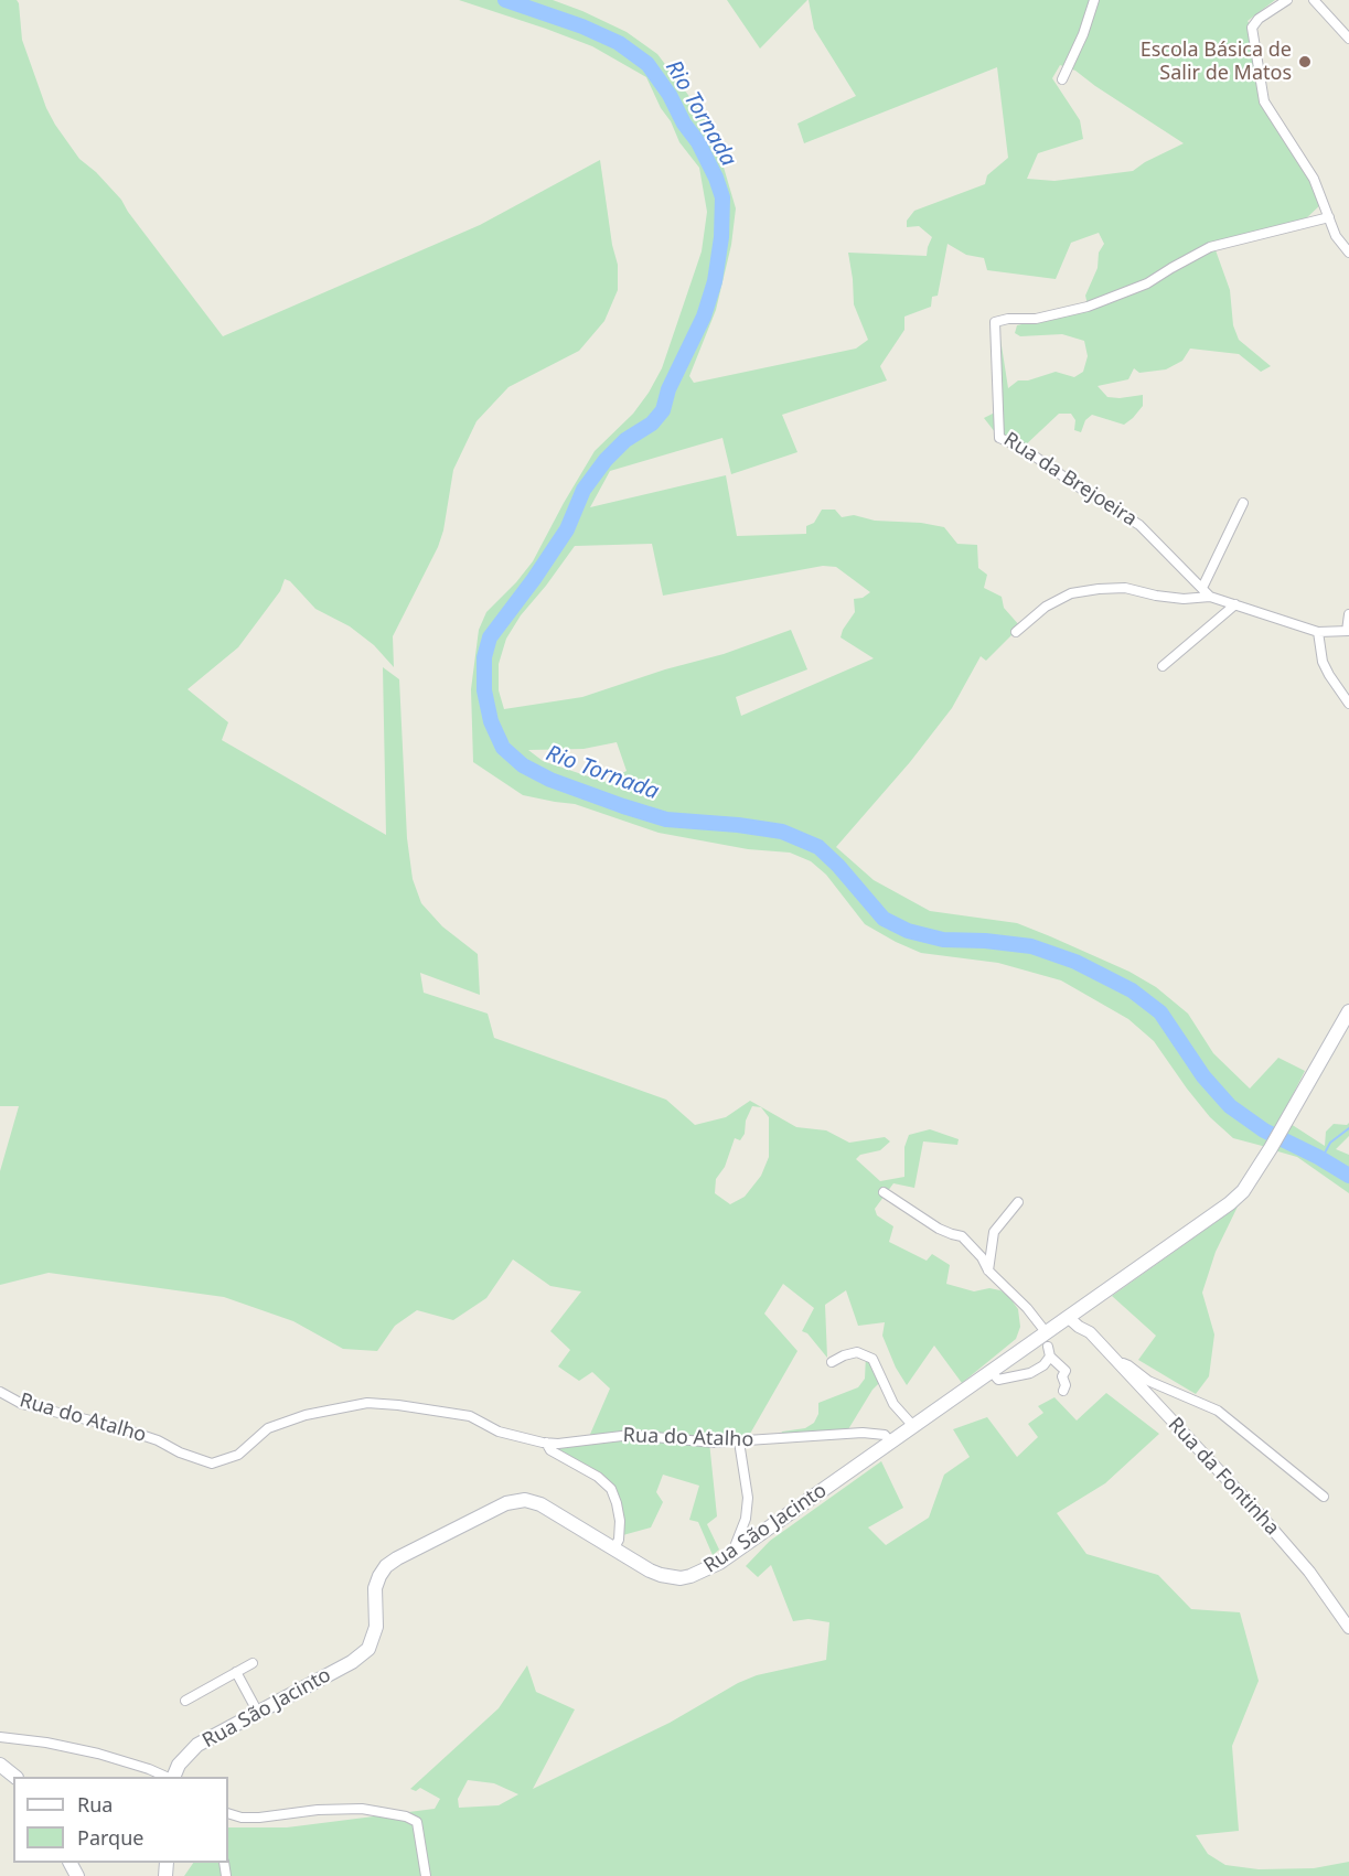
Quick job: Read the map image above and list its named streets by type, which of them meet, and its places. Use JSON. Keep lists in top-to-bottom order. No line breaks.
{"streets":{"main road":["Rua São Jacinto"],"street":["Rua da Brejoeira","Rua do Atalho","Rua da Fontinha"]},"crossings":[["Rua do Atalho","Rua São Jacinto"],["Rua da Fontinha","Rua São Jacinto"]],"water":["Rio Tornada"],"places":["Escola Básica de Salir de Matos"],"legend":["Rua","Parque"]}
